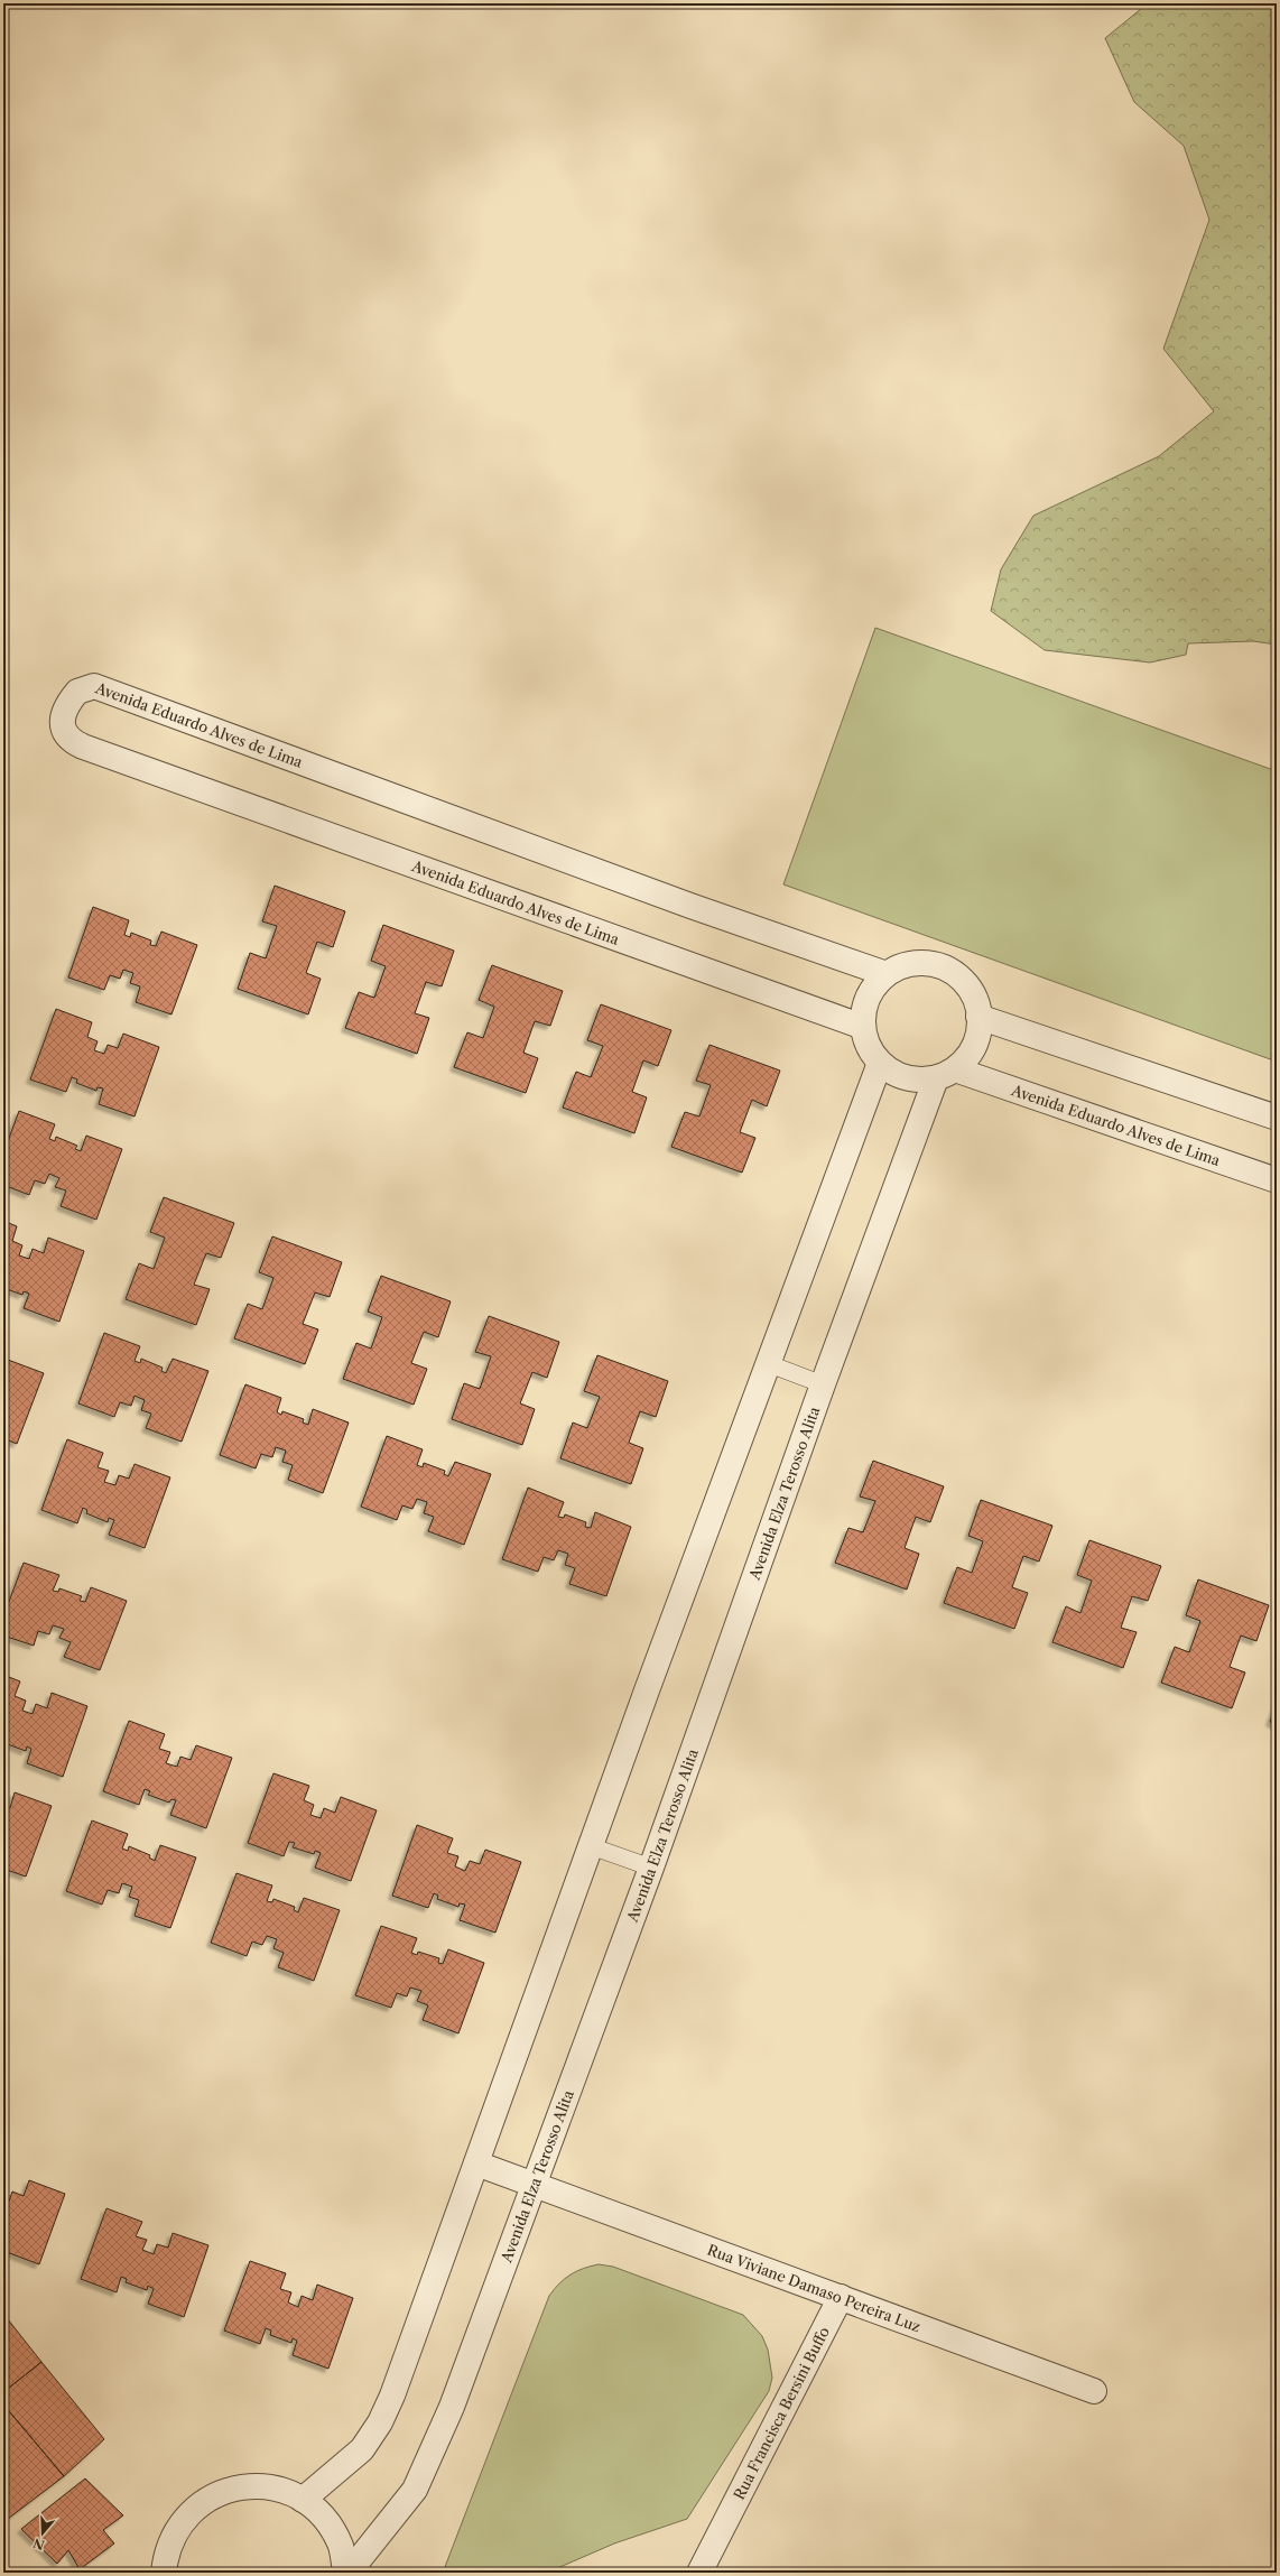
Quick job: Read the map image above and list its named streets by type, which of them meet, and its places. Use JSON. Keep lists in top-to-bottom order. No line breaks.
{"streets":{"street":["Avenida Eduardo Alves de Lima","Avenida Elza Terosso Alita","Rua Viviane Damaso Pereira Luz","Rua Francisca Bersini Buffo"]},"crossings":[["Avenida Eduardo Alves de Lima","Avenida Elza Terosso Alita"],["Avenida Elza Terosso Alita","Rua Viviane Damaso Pereira Luz"],["Rua Viviane Damaso Pereira Luz","Rua Francisca Bersini Buffo"]],"north":"bottom"}
